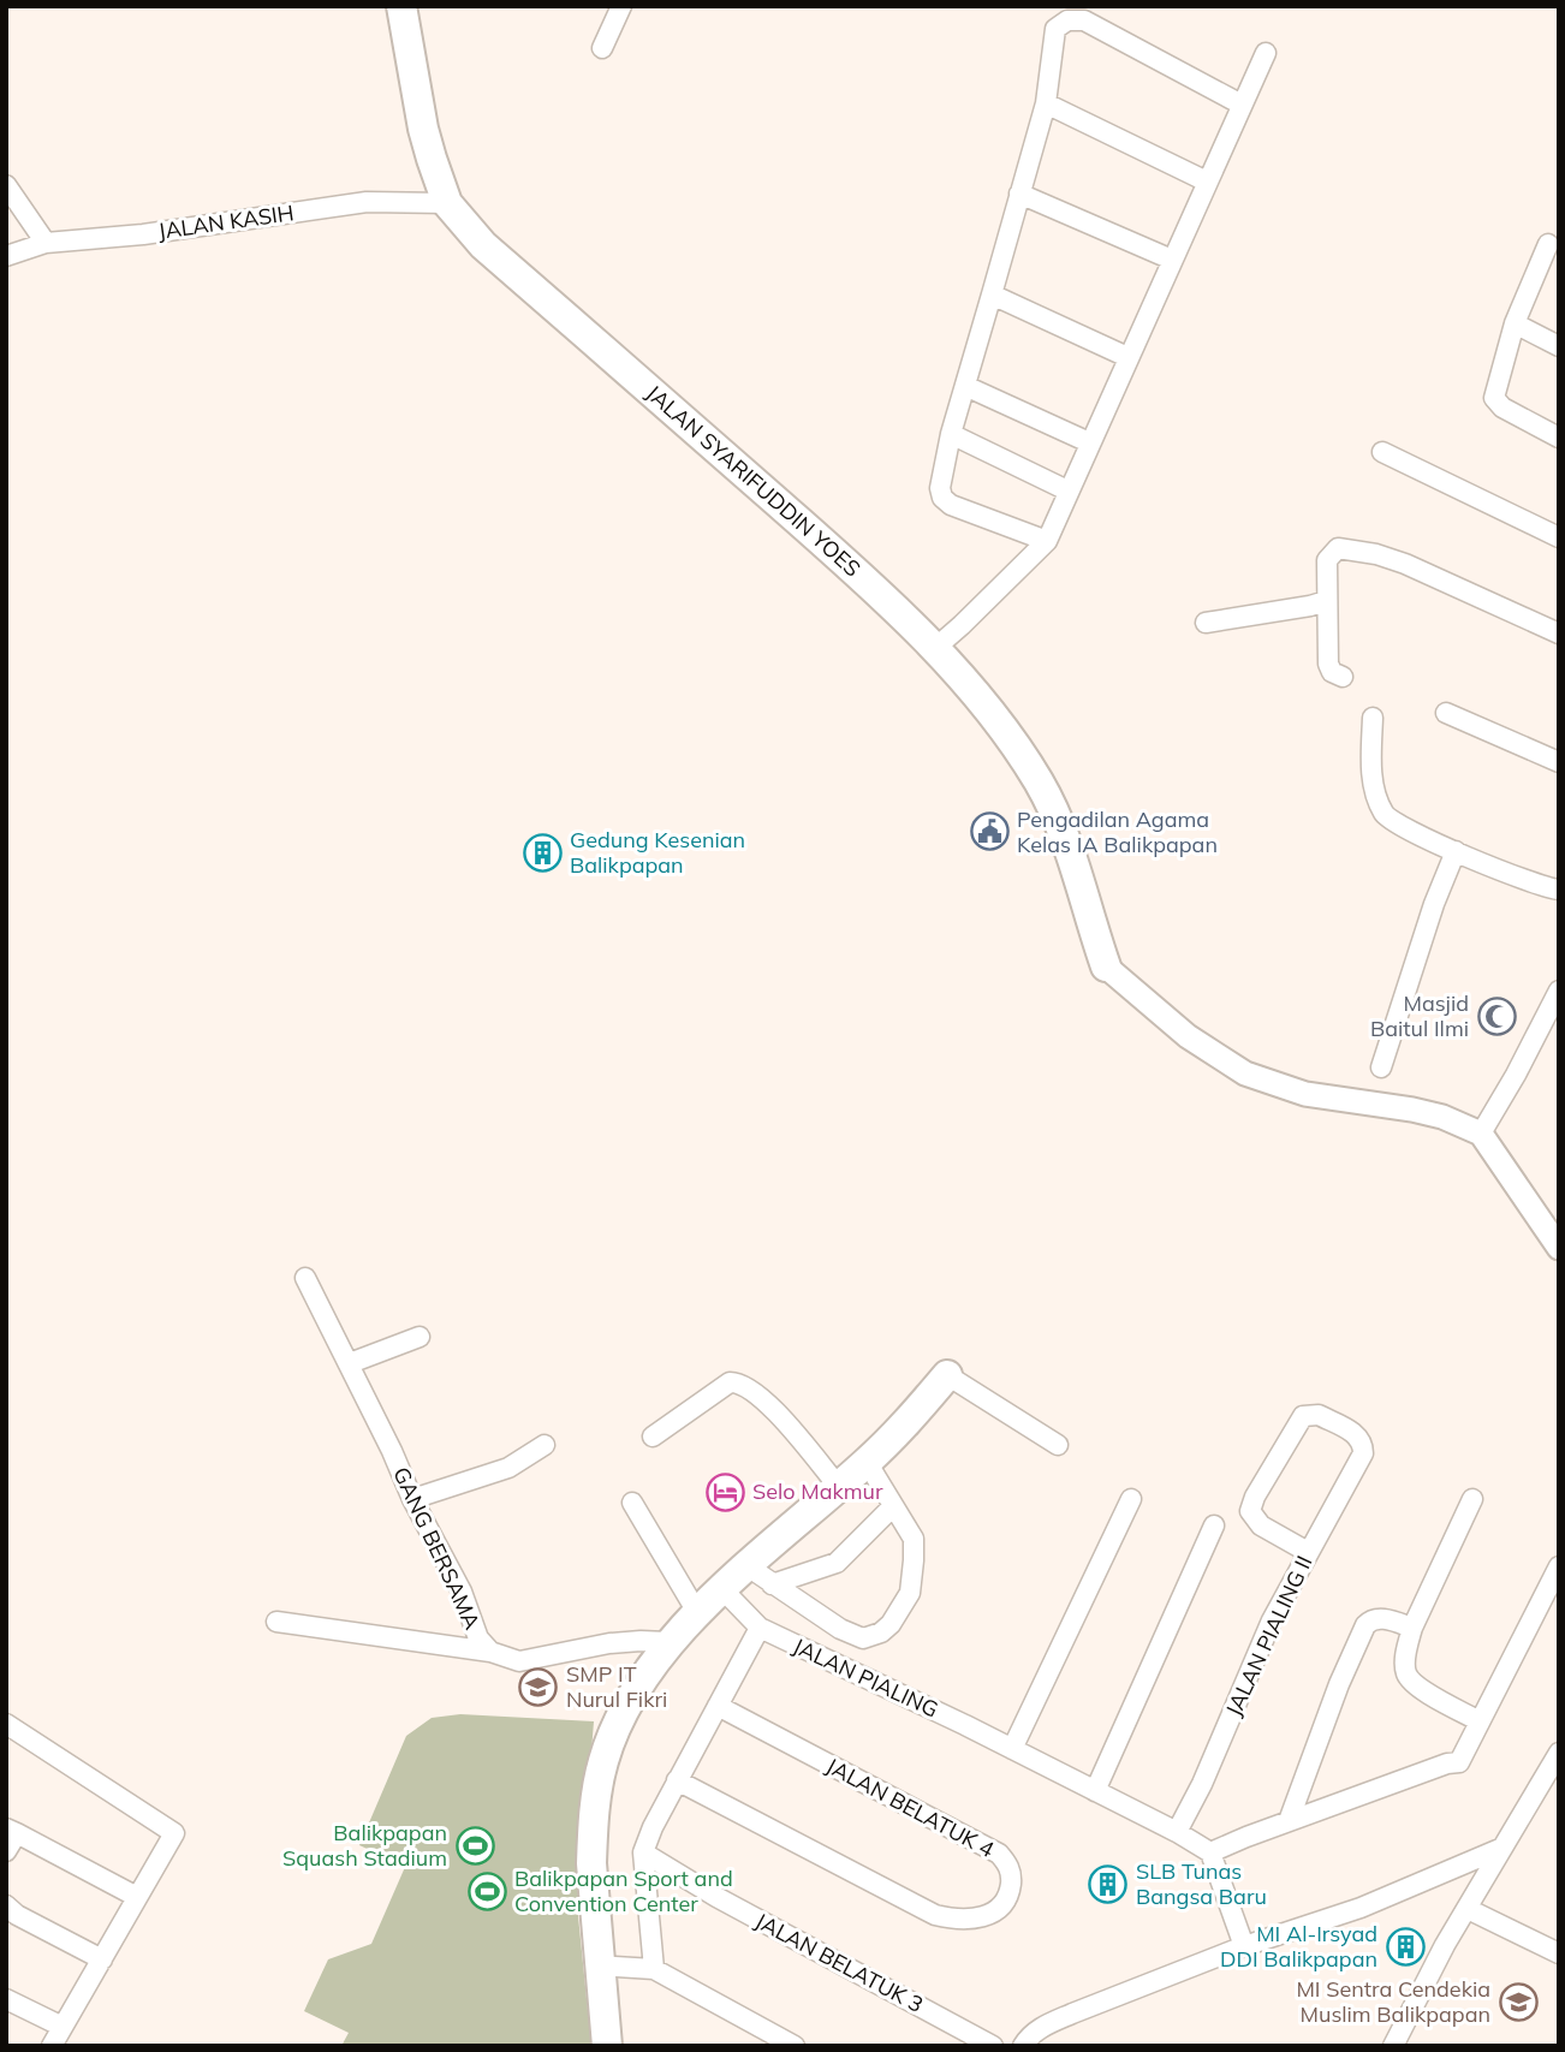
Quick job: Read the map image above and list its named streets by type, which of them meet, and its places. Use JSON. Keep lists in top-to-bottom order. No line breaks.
{"streets":{"highway":["JALAN SYARIFUDDIN YOES"],"street":["JALAN KASIH","GANG BERSAMA","JALAN PIALING II","JALAN PIALING","JALAN BELATUK 4","JALAN BELATUK 3"]},"crossings":[["JALAN KASIH","JALAN SYARIFUDDIN YOES"],["JALAN PIALING II","JALAN PIALING"]],"places":{"public building":["Pengadilan Agama Kelas IA Balikpapan"],"building":["Gedung Kesenian Balikpapan","SLB Tunas Bangsa Baru","MI Al-Irsyad DDI Balikpapan"],"mosque":["Masjid Baitul Ilmi"],"hotel":["Selo Makmur"],"school or university":["SMP IT Nurul Fikri","MI Sentra Cendekia Muslim Balikpapan"],"sports":["Balikpapan Squash Stadium","Balikpapan Sport and Convention Center"]}}
